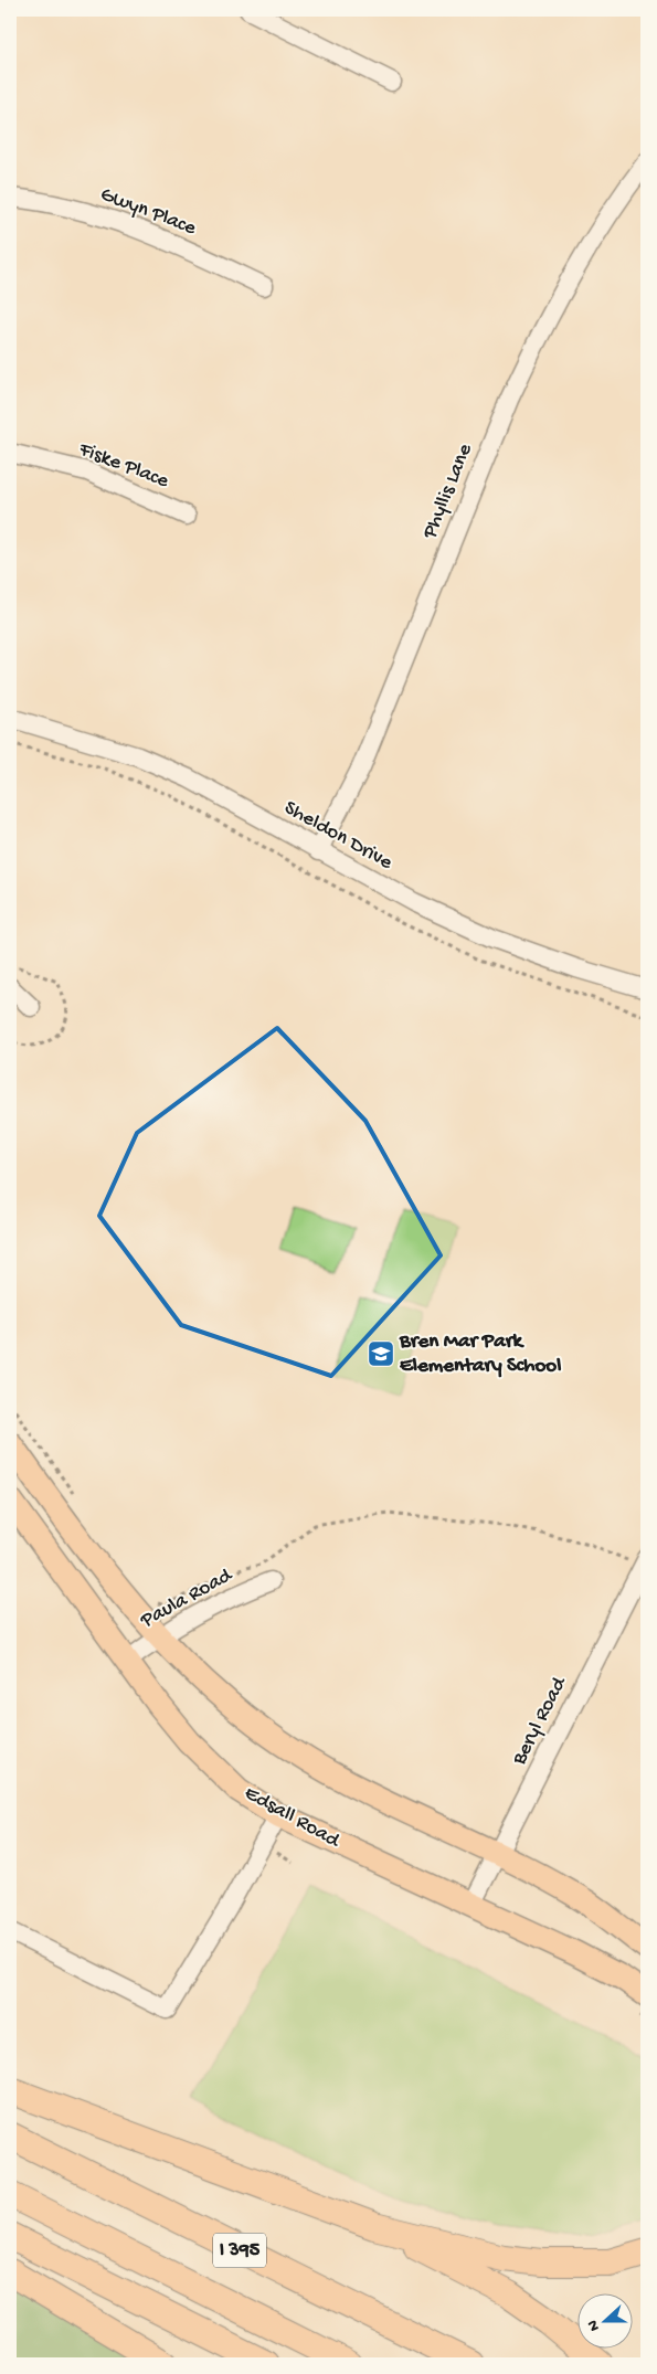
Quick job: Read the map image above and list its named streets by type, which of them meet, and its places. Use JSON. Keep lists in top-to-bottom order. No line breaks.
{"streets":{"highway":["I 395"],"main road":["Edsall Road"],"street":["Gwyn Place","Fiske Place","Phyllis Lane","Sheldon Drive","Paula Road","Beryl Road"]},"crossings":[["Phyllis Lane","Sheldon Drive"],["Paula Road","Edsall Road"],["Beryl Road","Edsall Road"]],"places":{"school or university":["Bren Mar Park Elementary School"]},"north":"left"}
